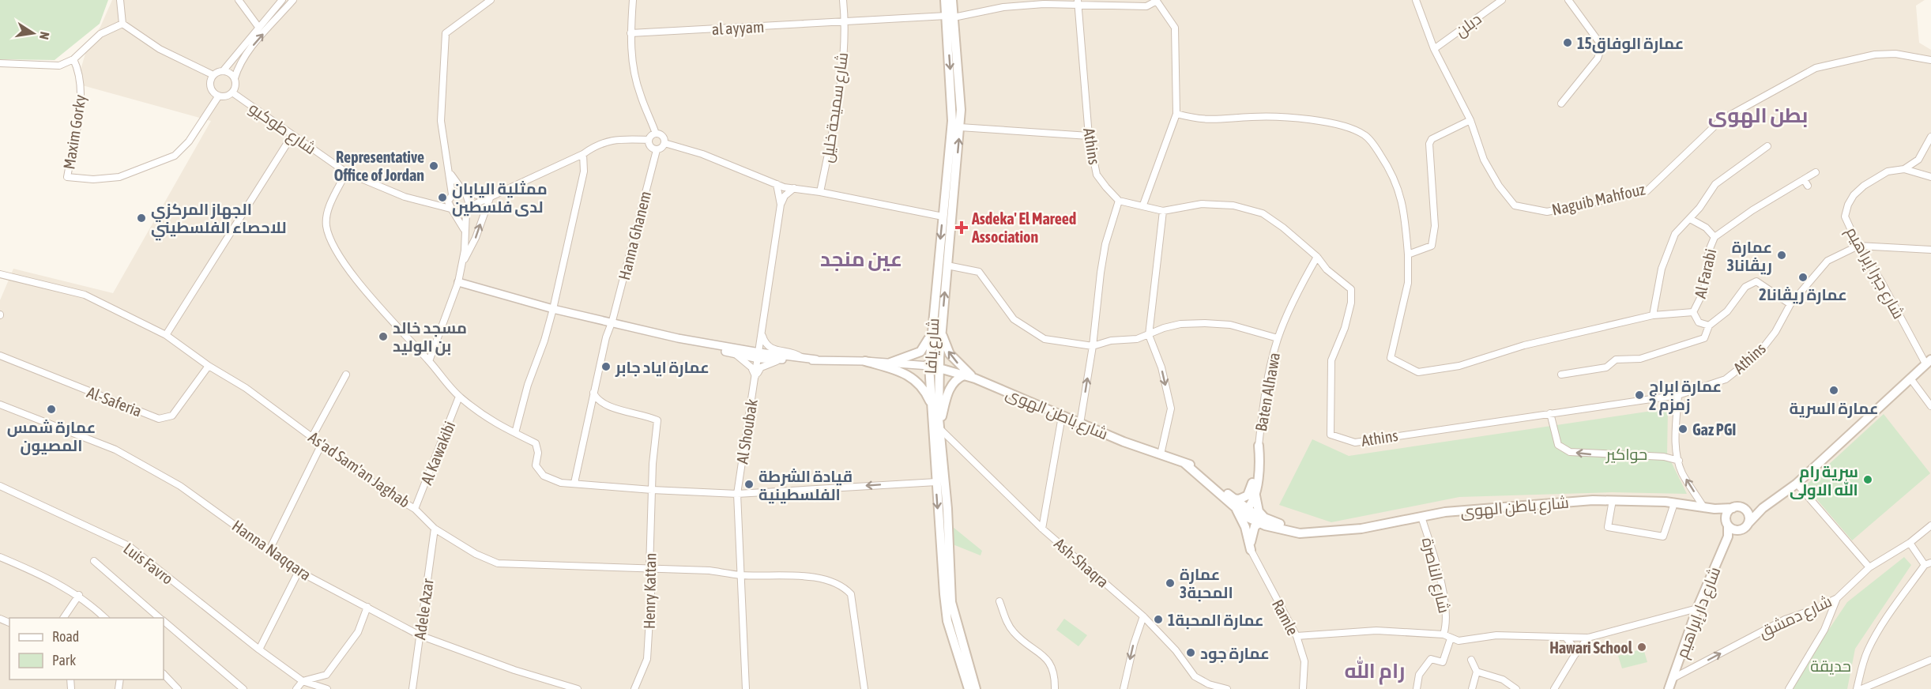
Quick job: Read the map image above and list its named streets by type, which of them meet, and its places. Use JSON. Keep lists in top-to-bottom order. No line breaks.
{"streets":{"main road":["شارع يافا","شارع باطن الهوى","شارع دار إبراهيم"],"street":["دبلن","al ayyam","شارع سميحة خليل","شارع طوكيو","Maxim Gorky","Athins","Naguib Mahfouz","Hanna Ghanem","شارع جبرا إبراهيم","Al Farabi","Baten Alhawa","Al-Saferia","Al Shoubak","Al Kawakibi","As'ad Sam'an Jaghab","Hanna Naqqara","Ash-Shaqra","Luis Favro","شارع الناصرة","Henry Kattan","Adele Azar","شارع دمشق","Ramle"]},"crossings":[["دبلن","Naguib Mahfouz"],["al ayyam","شارع سميحة خليل"],["al ayyam","Athins"],["al ayyam","شارع يافا"],["شارع طوكيو","Maxim Gorky"],["Athins","شارع جبرا إبراهيم"],["Athins","Baten Alhawa"],["Hanna Ghanem","Henry Kattan"],["شارع يافا","شارع باطن الهوى"],["شارع يافا","Ash-Shaqra"],["Al-Saferia","As'ad Sam'an Jaghab"],["شارع باطن الهوى","شارع الناصرة"],["Al Shoubak","As'ad Sam'an Jaghab"],["Al Kawakibi","As'ad Sam'an Jaghab"],["As'ad Sam'an Jaghab","Henry Kattan"],["As'ad Sam'an Jaghab","Adele Azar"],["Hanna Naqqara","Adele Azar"],["شارع دار إبراهيم","شارع دمشق"]],"one_way":["شارع دمشق"],"districts":["بطن الهوى","عين منجد","رام الله"],"parks":["حواكير","حديقة"],"places":{"other":["عمارة الوفاق15","Representative Office of Jordan","ممثلية اليابان لدى فلسطين","الجهاز المركزي للاحصاء الفلسطيني","عمارة ريڤانا3","عمارة ريڤانا2","مسجد خالد بن الوليد","عمارة اياد جابر","عمارة السرية","عمارة ابراج زمزم 2","عمارة شمس المصيون","Gaz PGI","سرية رام الله الاولى","قيادة الشرطة الفلسطينية","عمارة المحبة3","عمارة المحبة1","Hawari School","عمارة جود"],"health":["Asdeka' El Mareed Association"]},"legend":["Road","Park"],"north":"right"}
